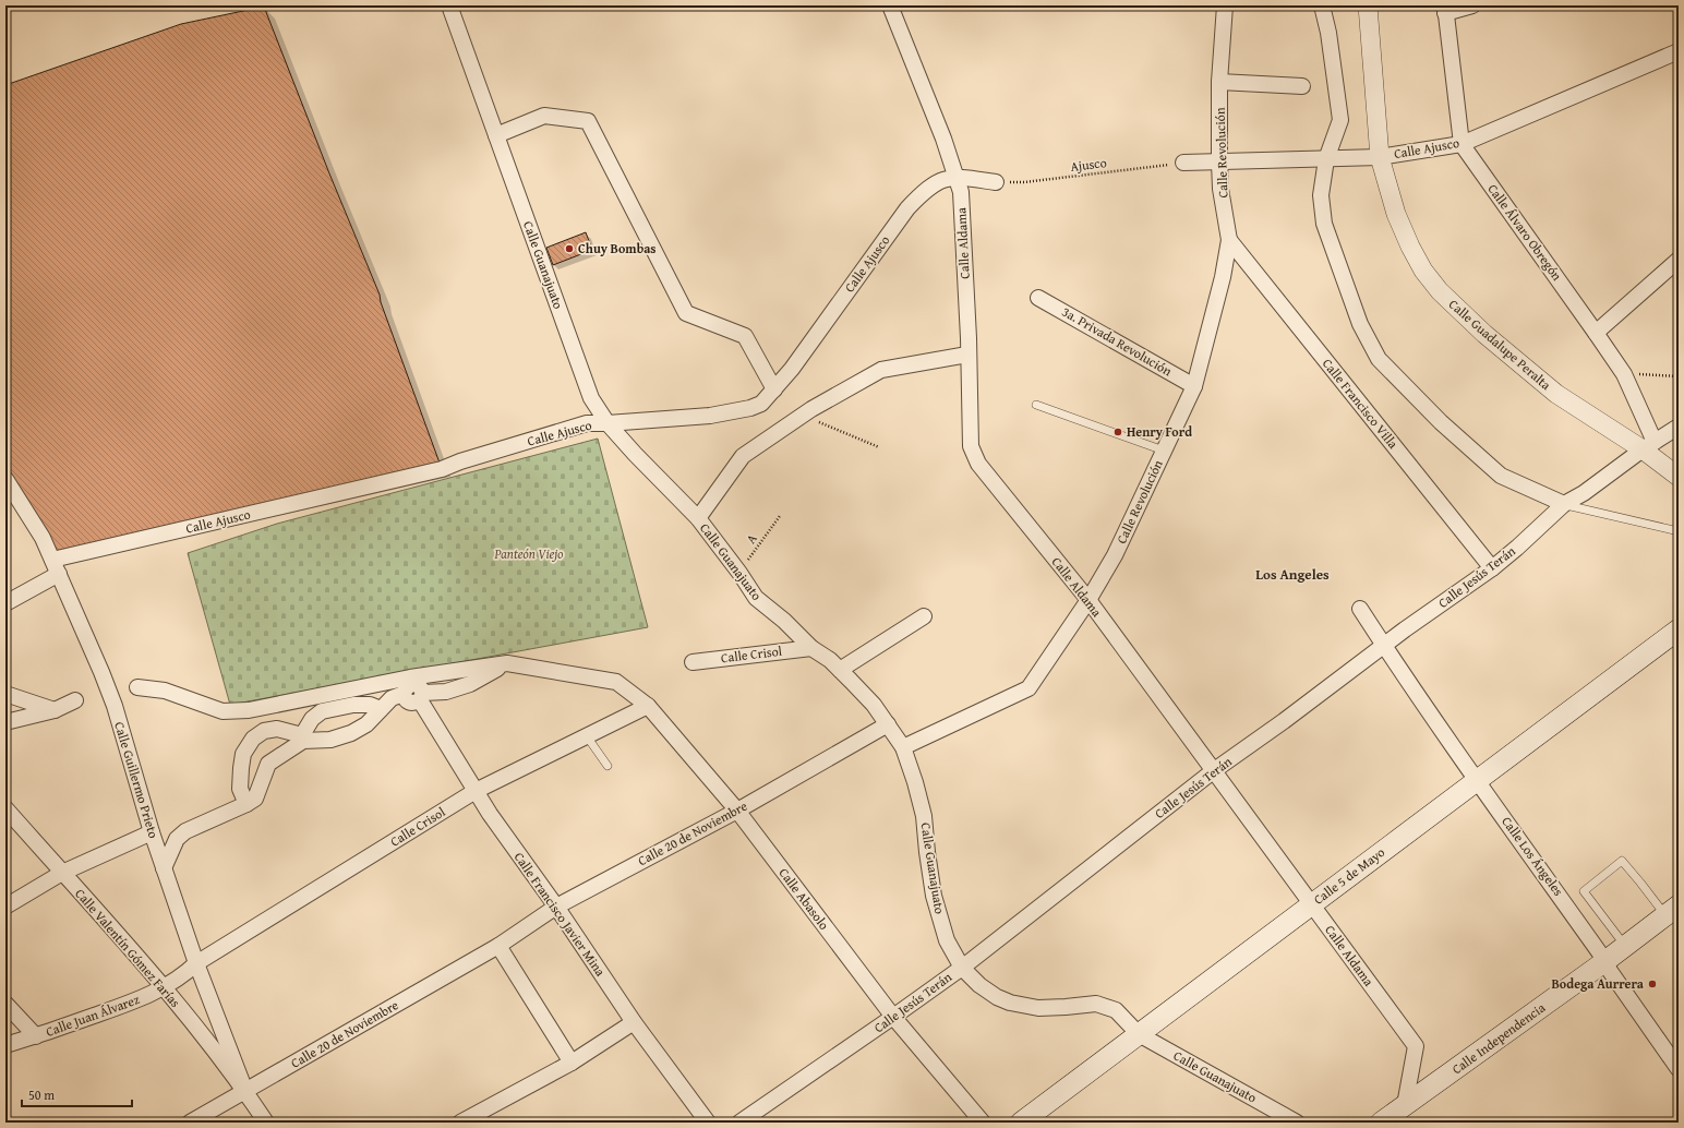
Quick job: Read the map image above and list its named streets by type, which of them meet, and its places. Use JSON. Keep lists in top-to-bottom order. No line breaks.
{"streets":{"main road":["Calle 5 de Mayo","Calle Independencia"],"street":["Calle Ajusco","Calle Revolución","Calle Álvaro Obregón","Calle Aldama","Calle Guanajuato","3a. Privada Revolución","Calle Guadalupe Peralta","Calle Francisco Villa","Calle Jesús Terán","Calle Crisol","Calle Guillermo Prieto","Calle 20 de Noviembre","Calle Los Ángeles","Calle Abasolo","Calle Francisco Javier Mina","Calle Valentín Gómez Farías","Calle Juan Álvarez"],"path":["Ajusco","A"]},"crossings":[["Calle Ajusco","Calle Revolución"],["Calle Ajusco","Ajusco"],["Calle Ajusco","Calle Álvaro Obregón"],["Calle Ajusco","Calle Aldama"],["Calle Ajusco","Calle Guanajuato"],["Calle Ajusco","Calle Guadalupe Peralta"],["Calle Ajusco","Calle Guillermo Prieto"],["Calle Revolución","Calle Aldama"],["Calle Revolución","Calle Guanajuato"],["Calle Revolución","3a. Privada Revolución"],["Calle Revolución","Calle Francisco Villa"],["Calle Álvaro Obregón","Calle Guadalupe Peralta"],["Calle Álvaro Obregón","Calle Jesús Terán"],["Calle Aldama","Calle Guanajuato"],["Calle Aldama","Calle Jesús Terán"],["Calle Aldama","Calle 5 de Mayo"],["Calle Aldama","Calle Independencia"],["Calle Guanajuato","A"],["Calle Guanajuato","Calle Jesús Terán"],["Calle Guanajuato","Calle Crisol"],["Calle Guanajuato","Calle 20 de Noviembre"],["Calle Guanajuato","Calle 5 de Mayo"],["Calle Guadalupe Peralta","Calle Jesús Terán"],["Calle Francisco Villa","Calle Jesús Terán"],["Calle Jesús Terán","Calle Los Ángeles"],["Calle Jesús Terán","Calle Abasolo"],["Calle Crisol","Calle Guillermo Prieto"],["Calle Crisol","Calle Abasolo"],["Calle Crisol","Calle Francisco Javier Mina"],["Calle Crisol","Calle Juan Álvarez"],["Calle Guillermo Prieto","Calle 20 de Noviembre"],["Calle Guillermo Prieto","Calle Valentín Gómez Farías"],["Calle Guillermo Prieto","Calle Juan Álvarez"],["Calle 20 de Noviembre","Calle Abasolo"],["Calle 20 de Noviembre","Calle Francisco Javier Mina"],["Calle 20 de Noviembre","Calle Valentín Gómez Farías"],["Calle Los Ángeles","Calle 5 de Mayo"],["Calle Los Ángeles","Calle Independencia"],["Calle Valentín Gómez Farías","Calle Juan Álvarez"]],"districts":["Los Angeles"],"parks":["Panteón Viejo"],"places":["Chuy Bombas","Henry Ford","Bodega Aurrera"],"scale_bar":"50 m"}
